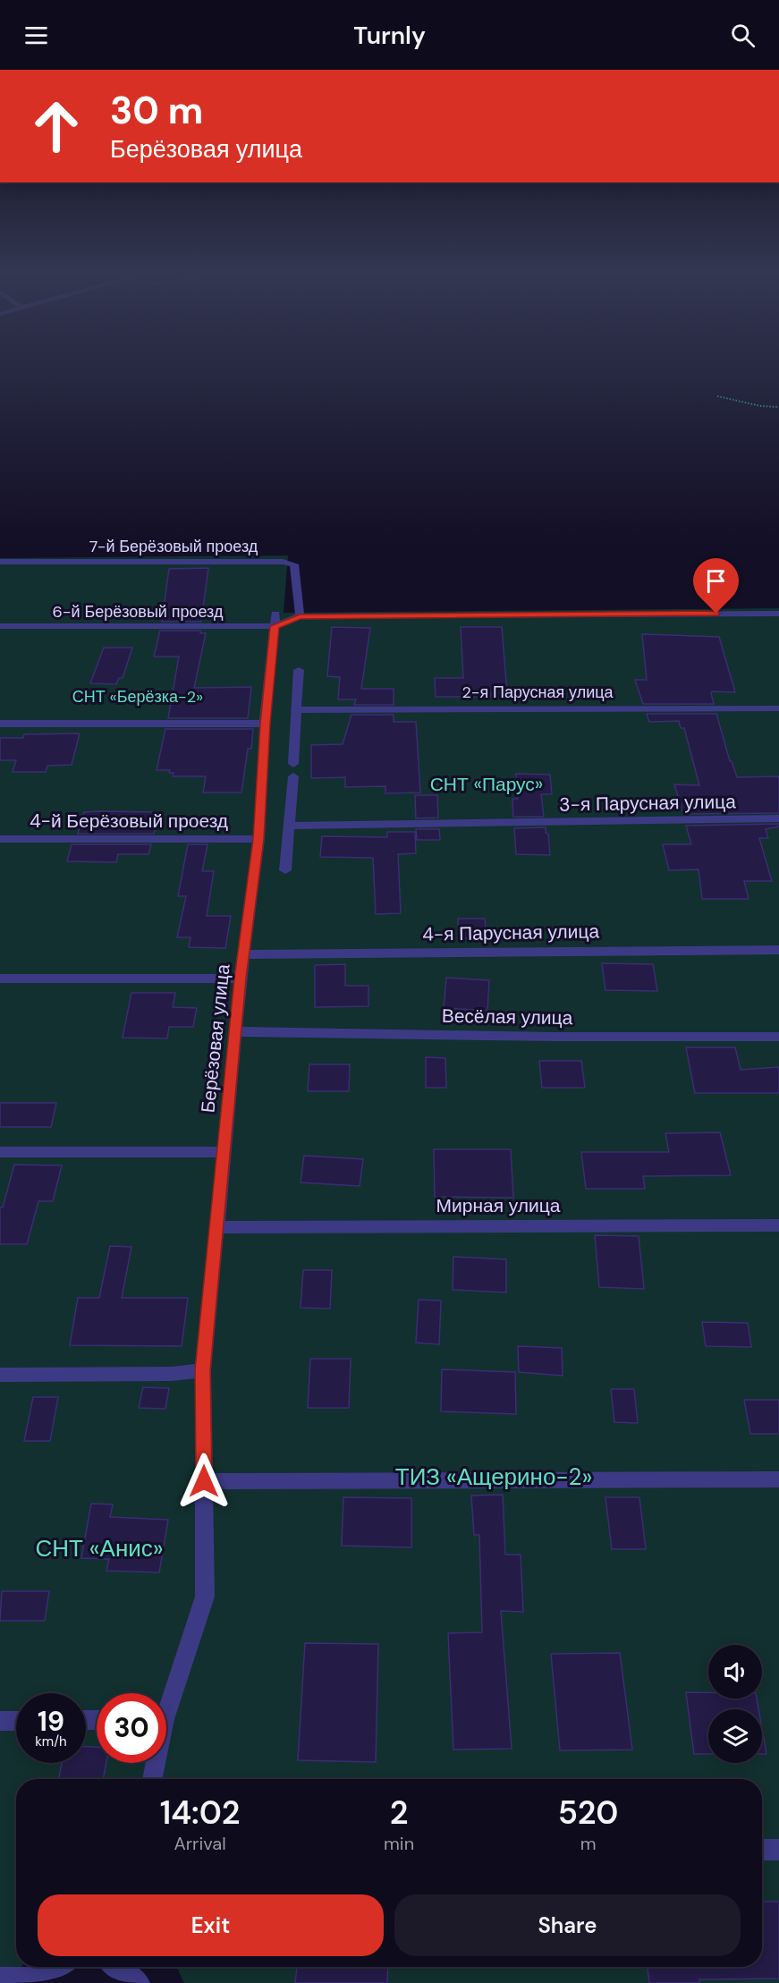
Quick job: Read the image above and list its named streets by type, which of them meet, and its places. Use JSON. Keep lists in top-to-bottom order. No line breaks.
{"streets":{"street":["7-й Берёзовый проезд","6-й Берёзовый проезд","2-я Парусная улица","3-я Парусная улица","4-й Берёзовый проезд","4-я Парусная улица","Весёлая улица","Берёзовая улица","Мирная улица"]},"crossings":[["7-й Берёзовый проезд","6-й Берёзовый проезд"],["6-й Берёзовый проезд","Берёзовая улица"],["4-й Берёзовый проезд","Берёзовая улица"],["4-я Парусная улица","Берёзовая улица"],["Весёлая улица","Берёзовая улица"],["Берёзовая улица","Мирная улица"]],"parks":["СНТ «Берёзка-2»","СНТ «Парус»","ТИЗ «Ащерино-2»","СНТ «Анис»"],"page":{"header":"Turnly","turn":["30 m","Берёзовая улица"],"speed":"19 km/h","limit":"30","eta":["14:02","Arrival","2","min","520","m"],"buttons":["Exit","Share"]}}
